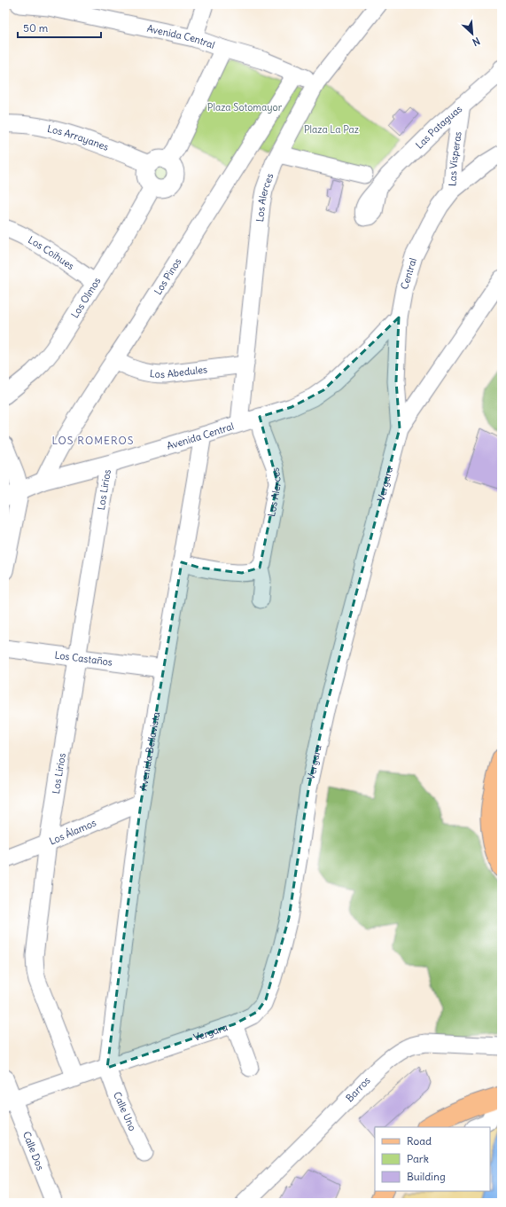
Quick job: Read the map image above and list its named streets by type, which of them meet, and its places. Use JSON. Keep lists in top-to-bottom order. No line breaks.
{"streets":{"street":["Avenida Central","Las Pataguas","Los Arrayanes","Las Vísperas","Los Alerces","Los Coihues","Central","Los Pinos","Los Olmos","Los Abedules","Vergara","Los Lirios","Los Castaños","Avenida Bellavista","Los Álamos","Barros","Calle Uno","Calle Dos"]},"crossings":[["Avenida Central","Los Alerces"],["Avenida Central","Central"],["Avenida Central","Los Pinos"],["Avenida Central","Los Lirios"],["Avenida Central","Avenida Bellavista"],["Las Pataguas","Las Vísperas"],["Los Arrayanes","Los Olmos"],["Las Vísperas","Central"],["Los Alerces","Los Abedules"],["Los Coihues","Los Olmos"],["Central","Vergara"],["Los Pinos","Los Abedules"],["Vergara","Los Lirios"],["Vergara","Avenida Bellavista"],["Vergara","Calle Uno"],["Vergara","Calle Dos"],["Los Lirios","Los Castaños"],["Los Lirios","Los Álamos"],["Los Castaños","Avenida Bellavista"],["Avenida Bellavista","Los Álamos"],["Avenida Bellavista","Calle Uno"]],"districts":["LOS ROMEROS"],"parks":["Plaza Sotomayor","Plaza La Paz"],"legend":["Road","Park","Building"],"scale_bar":"50 m","north":"bottom right"}
